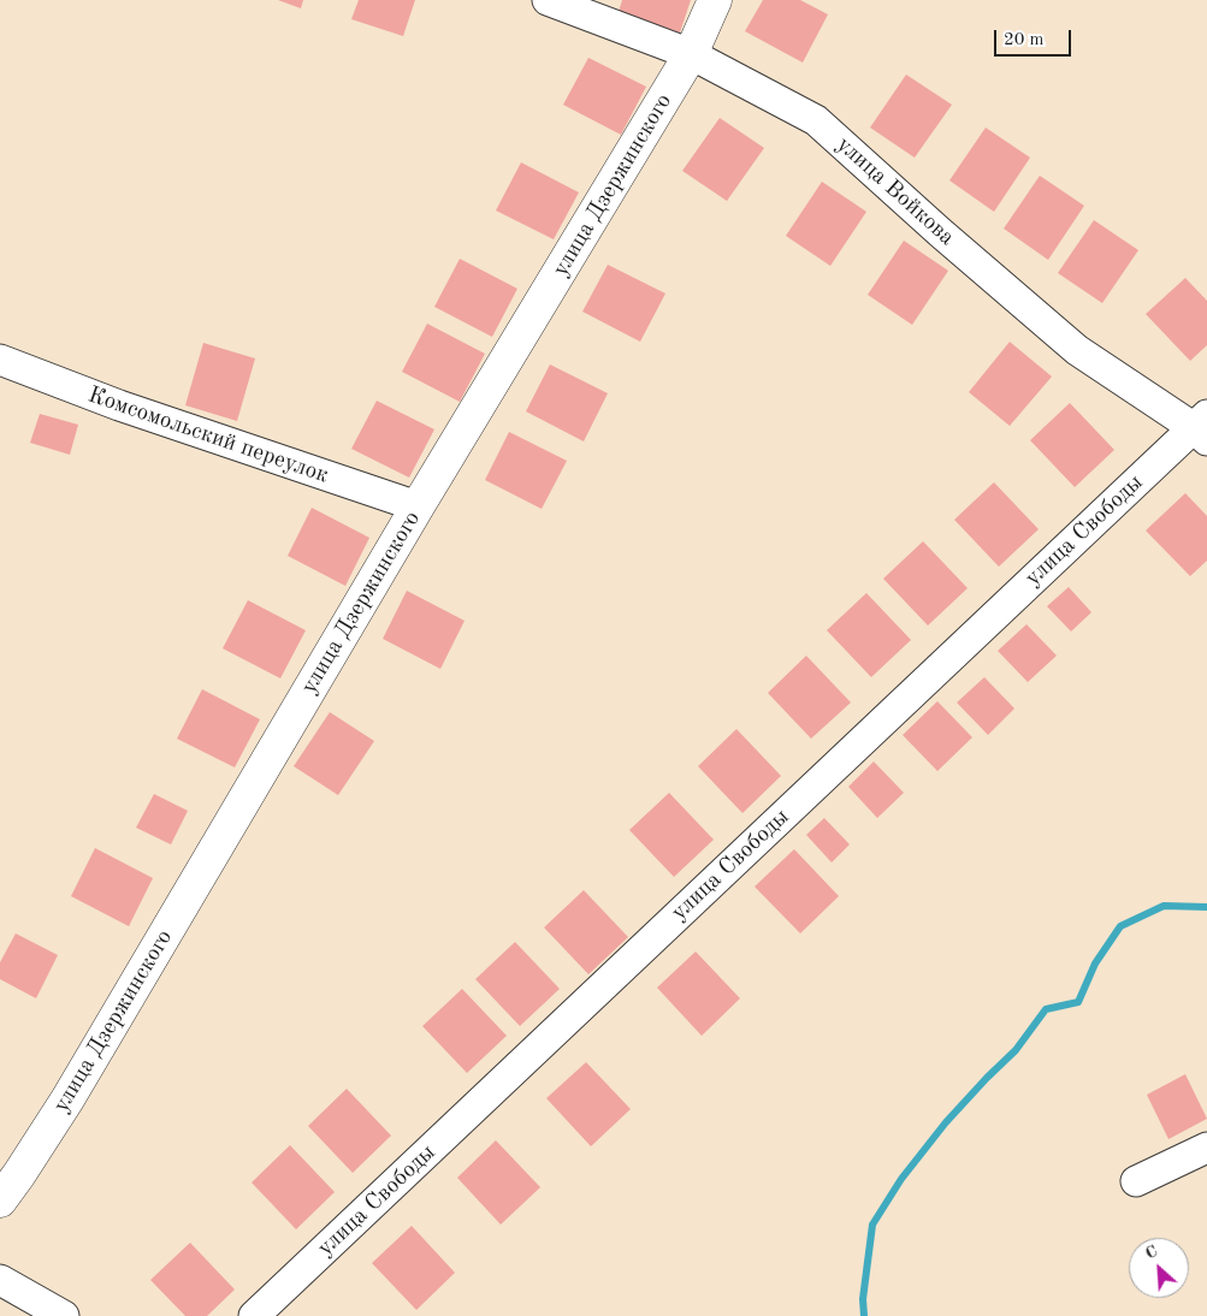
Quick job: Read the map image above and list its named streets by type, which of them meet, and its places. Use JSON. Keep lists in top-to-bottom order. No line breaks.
{"streets":{"street":["улица Дзержинского","улица Войкова","Комсомольский переулок","улица Свободы"]},"crossings":[["улица Дзержинского","улица Войкова"],["улица Дзержинского","Комсомольский переулок"],["улица Войкова","улица Свободы"]],"scale_bar":"20 m","north":"top left"}
